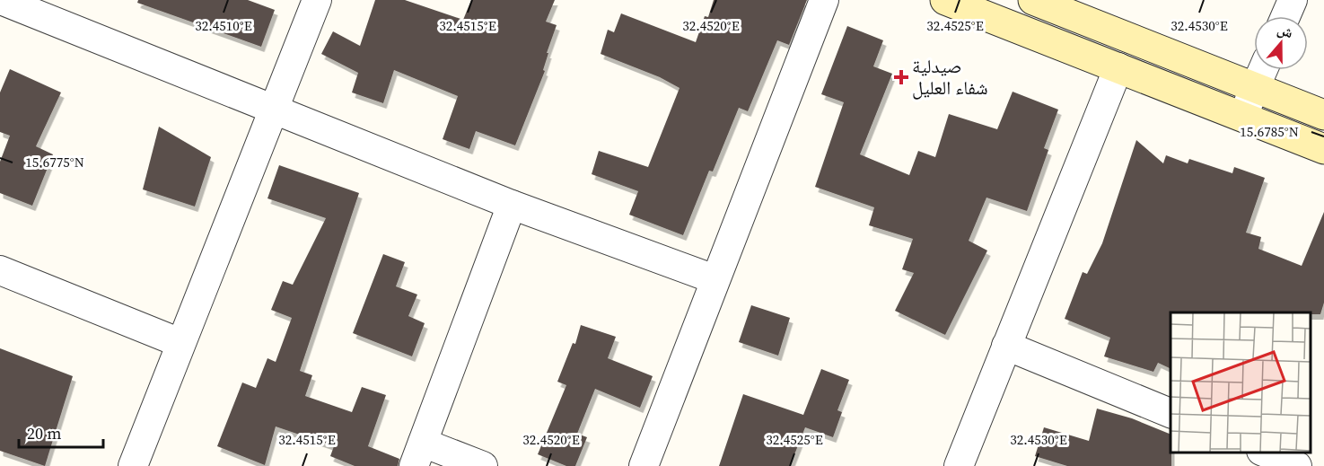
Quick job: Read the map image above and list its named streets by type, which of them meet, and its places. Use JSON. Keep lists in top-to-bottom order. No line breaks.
{"places":{"health":["صيدلية شفاء العليل"]},"scale_bar":"20 m","north":"top","coordinates":["32.4510°E","32.4515°E","32.4520°E","32.4525°E","32.4530°E","15.6785°N","15.6775°N"]}
